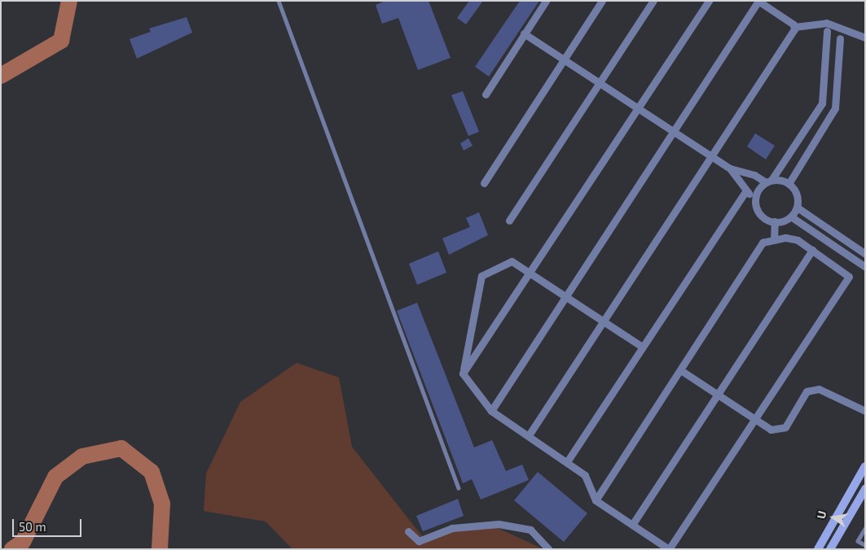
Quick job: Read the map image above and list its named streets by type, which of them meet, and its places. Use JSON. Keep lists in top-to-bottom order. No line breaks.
{"scale_bar":"50 m","north":"left"}
